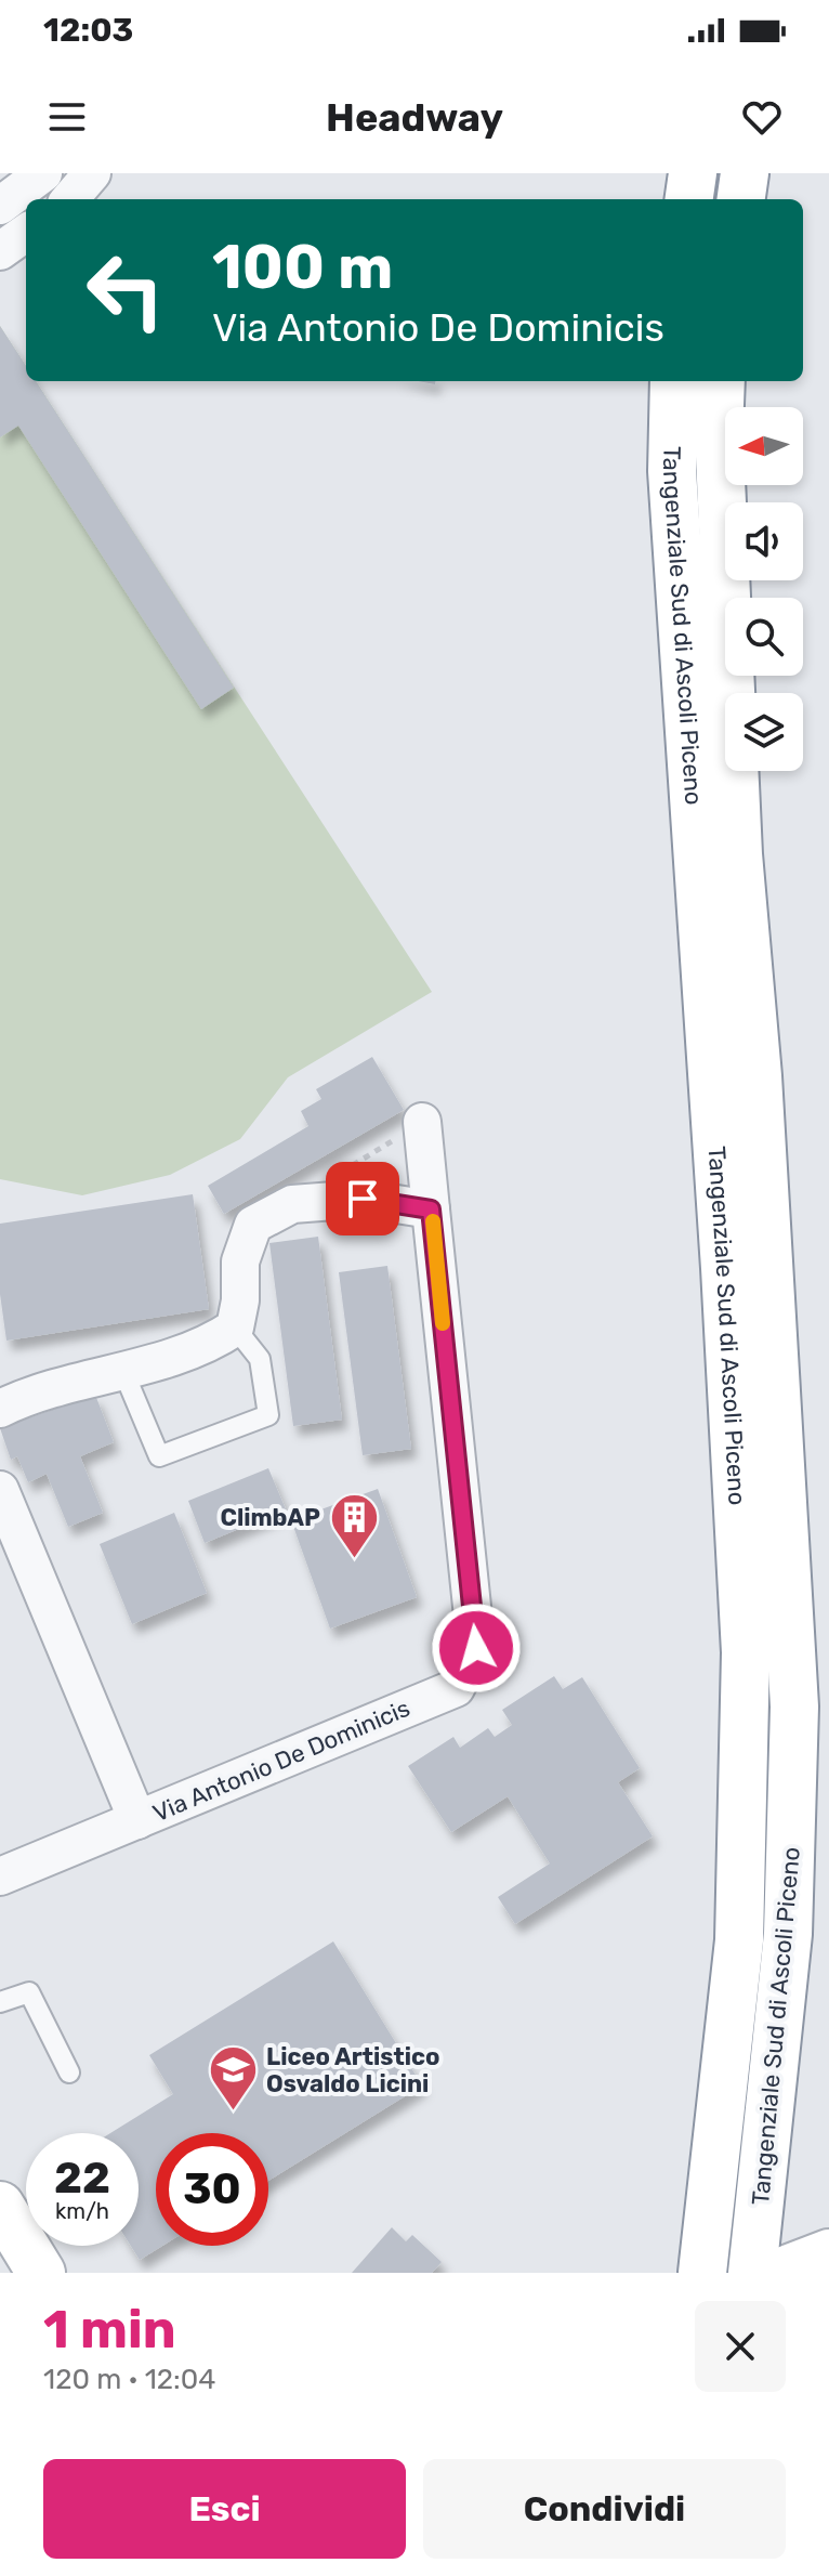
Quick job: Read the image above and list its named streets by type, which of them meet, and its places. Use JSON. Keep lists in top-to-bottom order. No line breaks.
{"streets":{"main road":["Tangenziale Sud di Ascoli Piceno"],"street":["Via Antonio De Dominicis"]},"places":{"building":["ClimbAP"],"school or university":["Liceo Artistico Osvaldo Licini"]},"north":"left","page":{"status":"12:03","header":"Headway","turn":["100 m","Via Antonio De Dominicis"],"speed":"22 km/h","limit":"30","heading":["1 min","120 m · 12:04"],"buttons":["Esci","Condividi"]}}
